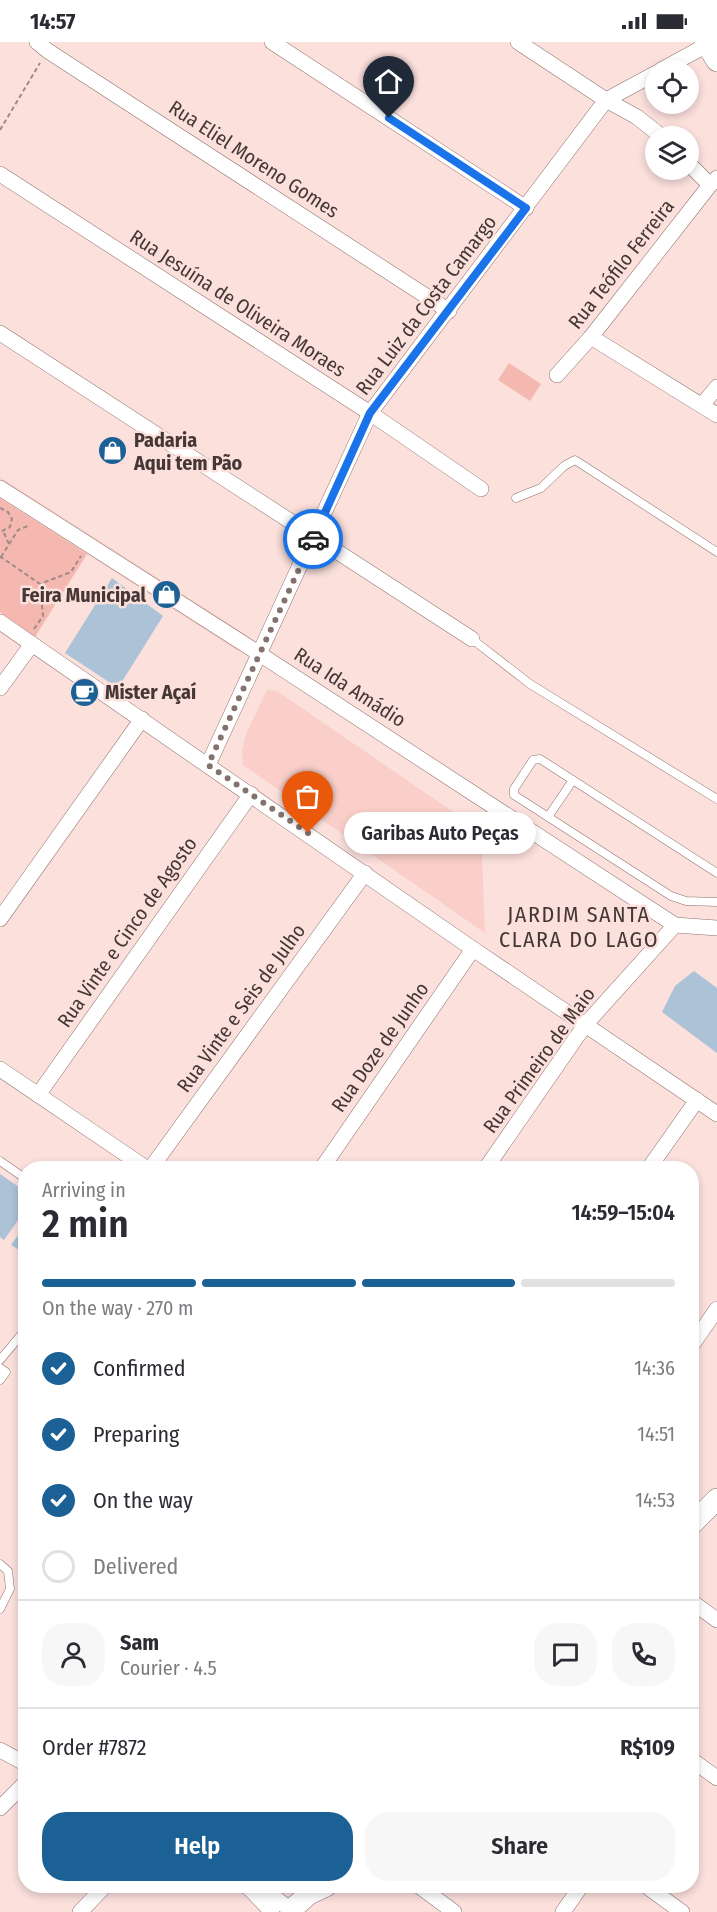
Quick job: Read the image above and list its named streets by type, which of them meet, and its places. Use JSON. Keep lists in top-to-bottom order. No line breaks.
{"streets":{"street":["Rua Eliel Moreno Gomes","Rua Teófilo Ferreira","Rua Jesuína de Oliveira Moraes","Rua Luiz da Costa Camargo","Rua Ida Amádio","Rua Vinte e Cinco de Agosto","Rua Vinte e Seis de Julho","Rua Doze de Junho","Rua Primeiro de Maio"]},"crossings":[["Rua Eliel Moreno Gomes","Rua Luiz da Costa Camargo"],["Rua Jesuína de Oliveira Moraes","Rua Luiz da Costa Camargo"],["Rua Luiz da Costa Camargo","Rua Ida Amádio"],["Rua Ida Amádio","Rua Primeiro de Maio"]],"districts":["JARDIM SANTA CLARA DO LAGO"],"places":{"shop":["Padaria Aqui tem Pão","Feira Municipal"],"cafe":["Mister Açaí"],"other":["Garibas Auto Peças"]},"page":{"status":"14:57","bubble":"Garibas Auto Peças","heading":["2 min","Arriving in","14:59–15:04"],"panel":["Sam","Courier · 4.5","Order #7872","R$109"],"bar":"On the way · 270 m","list":[["Confirmed","14:36"],["Preparing","14:51"],["On the way","14:53"],"Delivered"],"buttons":["Help","Share"]}}
